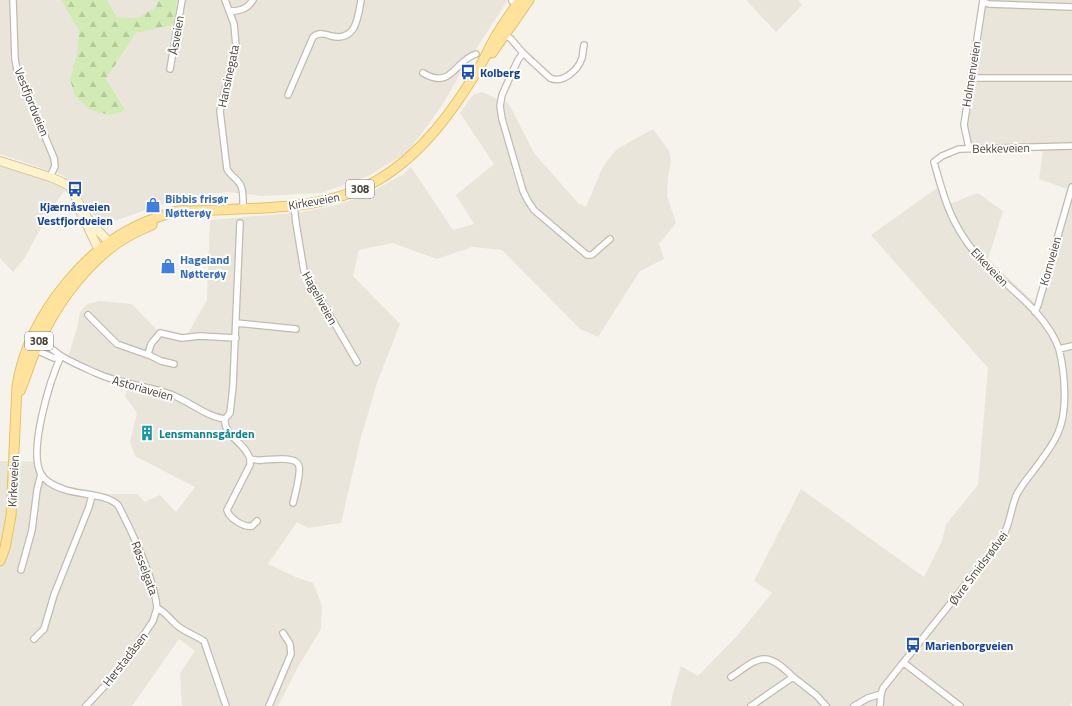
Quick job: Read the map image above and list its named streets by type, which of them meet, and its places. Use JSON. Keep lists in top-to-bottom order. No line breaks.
{"streets":{"main road":["308","Kirkeveien"],"street":["Åsveien","Holmenveien","Hansinegata","Vestfjordveien","Bekkeveien","Kornveien","Eikeveien","Hageliveien","Astoriaveien","Røsselgata","Øvre Smidsrødvei","Herstadåsen"]},"crossings":[["Holmenveien","Bekkeveien"],["Hansinegata","Kirkeveien"],["Bekkeveien","Eikeveien"],["Kirkeveien","Hageliveien"],["Kirkeveien","Astoriaveien"],["Kornveien","Eikeveien"],["Eikeveien","Øvre Smidsrødvei"],["Røsselgata","Herstadåsen"]],"places":{"bus stop":["Kolberg","Kjærnåsveien Vestfjordveien","Marienborgveien"],"shop":["Bibbis frisør Nøtterøy","Hageland Nøtterøy"],"building":["Lensmannsgården"]}}
